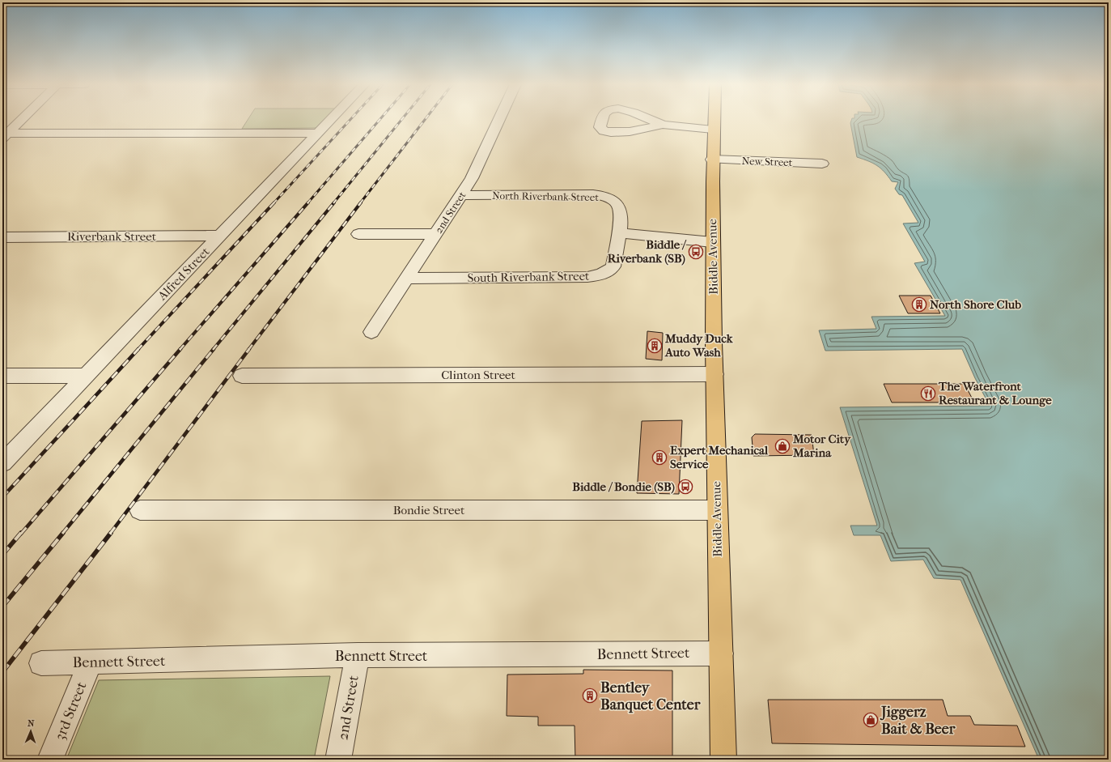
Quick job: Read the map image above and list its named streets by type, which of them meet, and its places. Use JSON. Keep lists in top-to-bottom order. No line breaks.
{"streets":{"main road":["Biddle Avenue"],"street":["New Street","North Riverbank Street","2nd Street","Riverbank Street","Alfred Street","South Riverbank Street","Clinton Street","Bondie Street","Bennett Street","3rd Street"]},"crossings":[["New Street","Biddle Avenue"],["North Riverbank Street","2nd Street"],["North Riverbank Street","South Riverbank Street"],["2nd Street","South Riverbank Street"],["2nd Street","Bennett Street"],["Riverbank Street","Alfred Street"],["Biddle Avenue","Clinton Street"],["Biddle Avenue","Bondie Street"],["Biddle Avenue","Bennett Street"],["Bennett Street","3rd Street"]],"places":{"bus stop":["Biddle / Riverbank (SB)","Biddle / Bondie (SB)"],"building":["North Shore Club","Muddy Duck Auto Wash","Expert Mechanical Service","Bentley Banquet Center"],"restaurant":["The Waterfront Restaurant & Lounge"],"shop":["Motor City Marina","Jiggerz Bait & Beer"]},"north":"top"}
